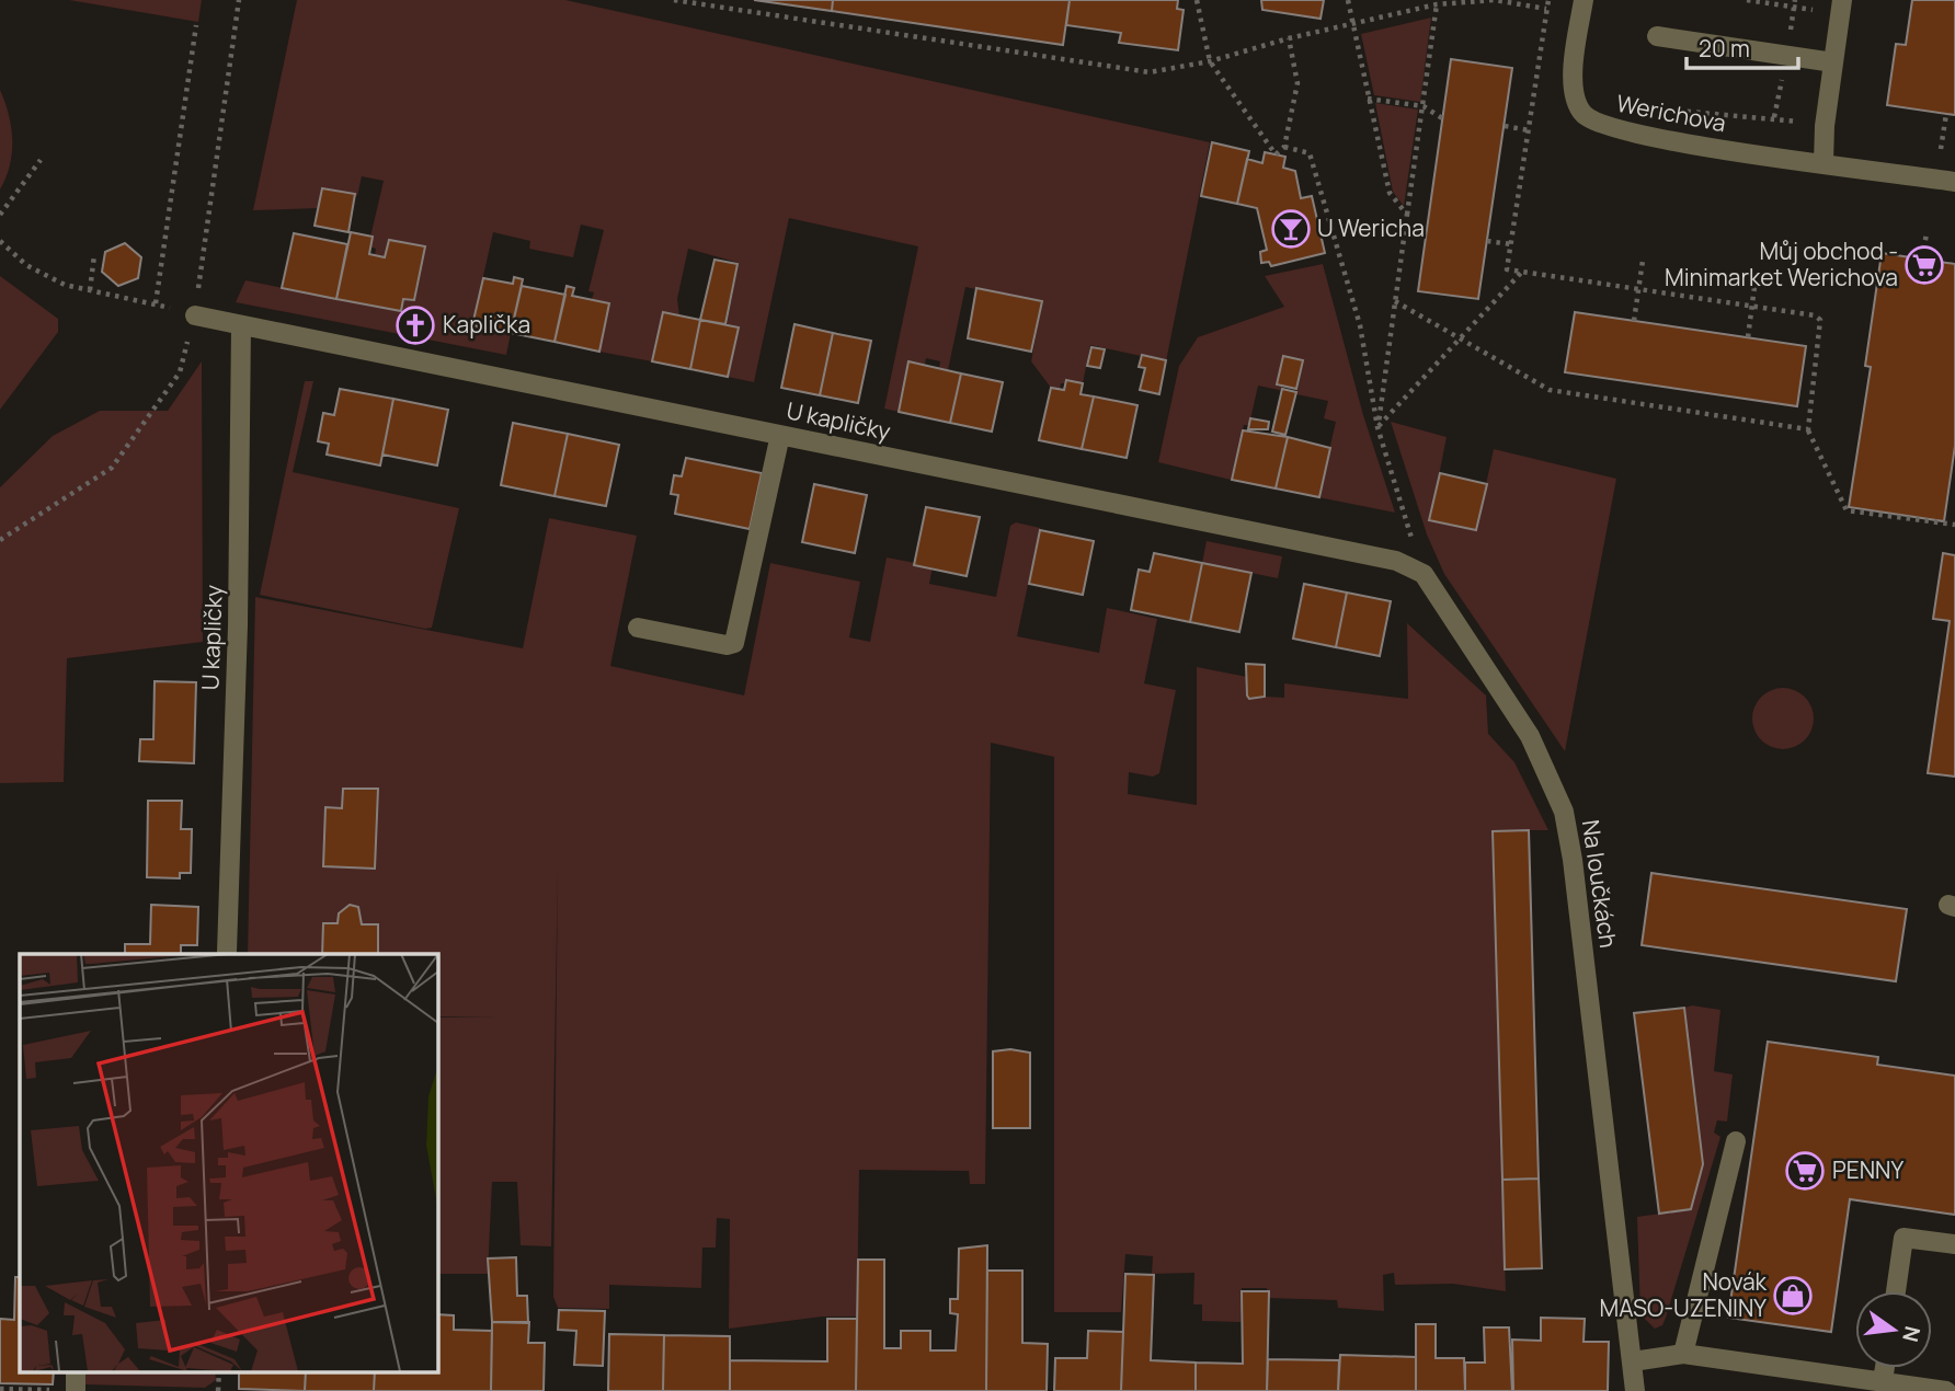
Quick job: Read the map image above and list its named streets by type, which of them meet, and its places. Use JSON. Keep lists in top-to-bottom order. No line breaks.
{"streets":{"street":["Werichova","U kapličky","Na loučkách"]},"crossings":[["U kapličky","Na loučkách"]],"places":{"bar":["U Wericha"],"supermarket":["Můj obchod - Minimarket Werichova","PENNY"],"church":["Kaplička"],"shop":["Novák MASO-UZENINY"]},"scale_bar":"20 m","north":"right"}
